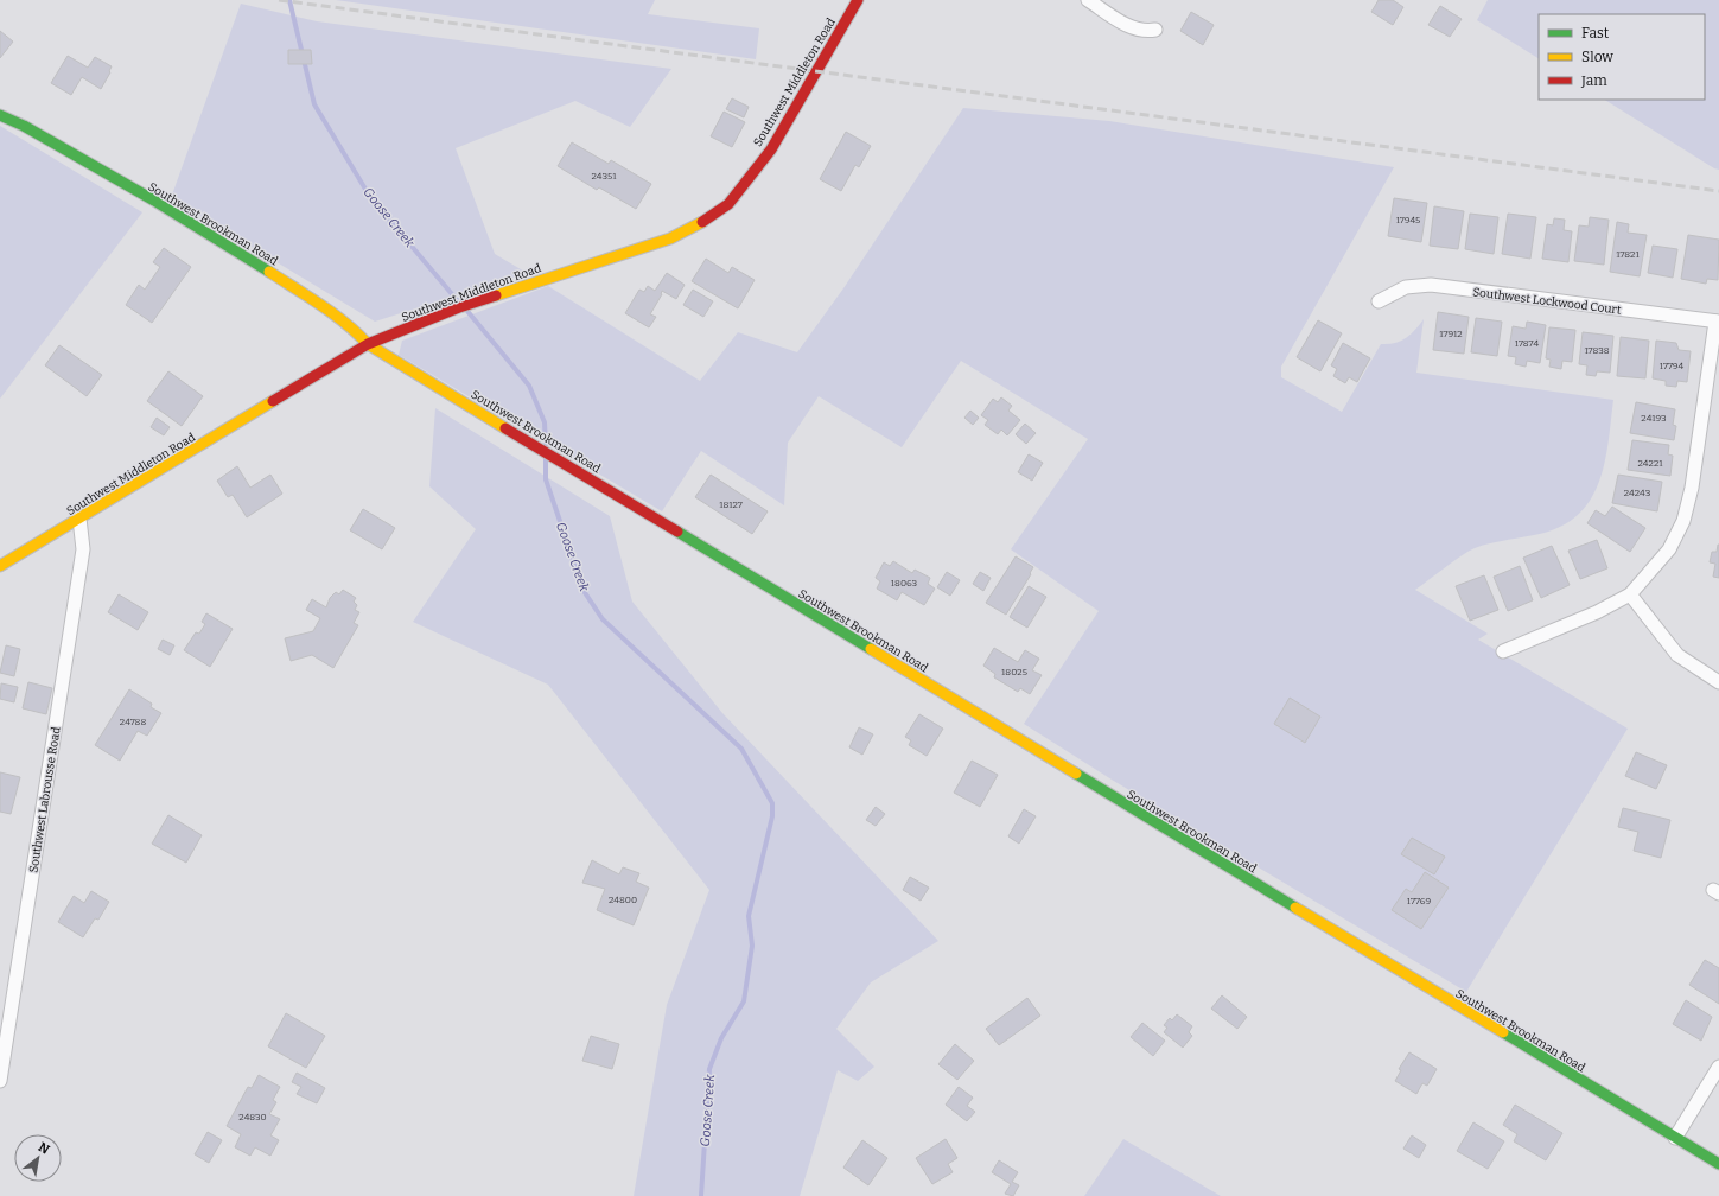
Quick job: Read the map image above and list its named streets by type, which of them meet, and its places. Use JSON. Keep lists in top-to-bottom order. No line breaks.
{"streets":{"street":["Southwest Middleton Road","Southwest Brookman Road","Southwest Lockwood Court","Southwest Labrousse Road"]},"crossings":[["Southwest Middleton Road","Southwest Brookman Road"],["Southwest Middleton Road","Southwest Labrousse Road"]],"water":["Goose Creek"],"house_numbers":["24351","17945","17821","17912","17874","17838","17794","24193","24221","24243","18127","18063","18025","24788","24800","17769","24830"],"legend":["Fast","Slow","Jam"],"north":"top right"}
